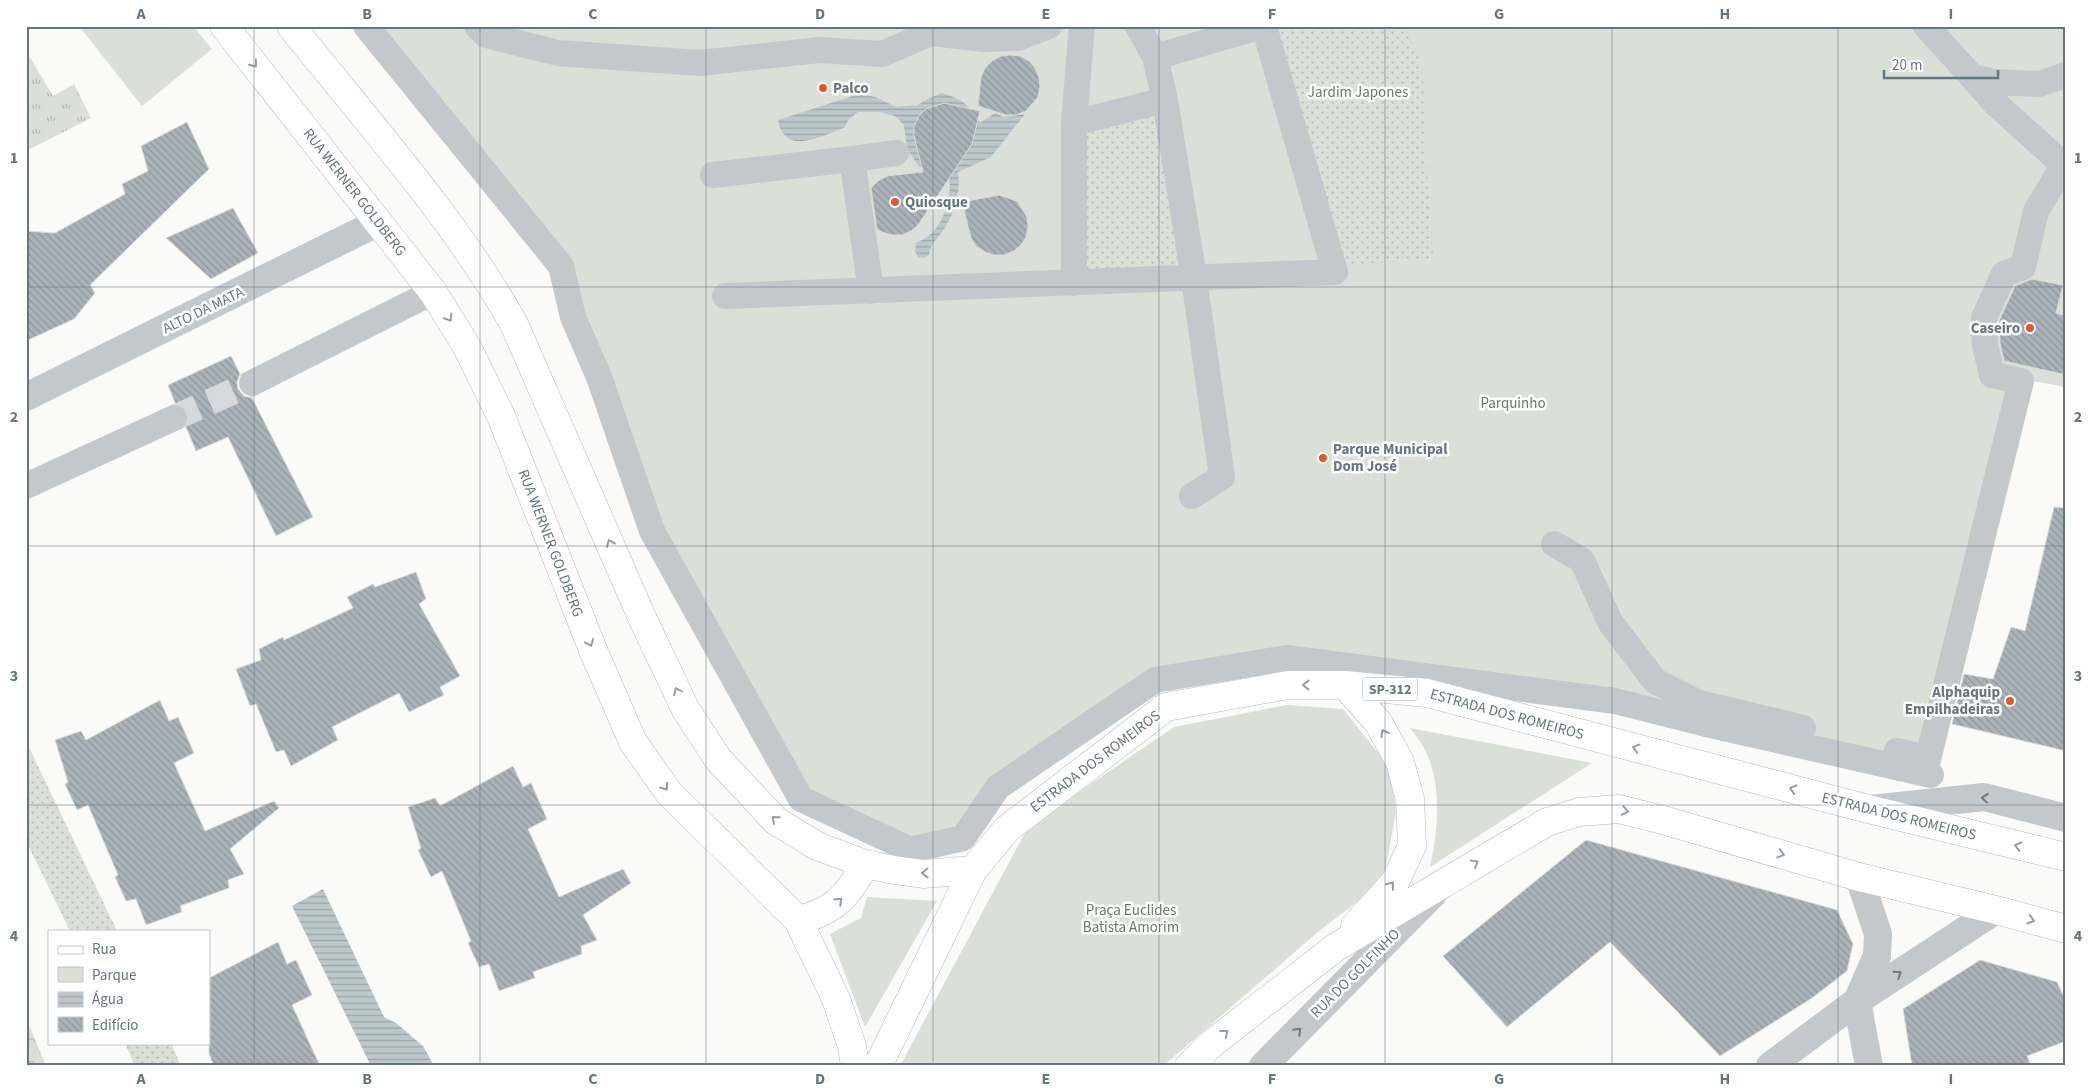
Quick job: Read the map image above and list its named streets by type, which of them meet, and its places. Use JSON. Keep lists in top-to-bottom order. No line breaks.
{"streets":{"main road":["RUA WERNER GOLDBERG","SP-312","ESTRADA DOS ROMEIROS"],"street":["ALTO DA MATA","RUA DO GOLFINHO"]},"crossings":[["RUA WERNER GOLDBERG","ALTO DA MATA"]],"one_way":["RUA DO GOLFINHO"],"parks":["Jardim Japones","Parquinho","Praça Euclides Batista Amorim"],"places":["Palco","Quiosque","Caseiro","Parque Municipal Dom José","Alphaquip Empilhadeiras"],"legend":["Rua","Parque","Água","Edifício"],"scale_bar":"20 m","grid":{"columns":["A","B","C","D","E","F","G","H","I"],"rows":["1","2","3","4"]}}
